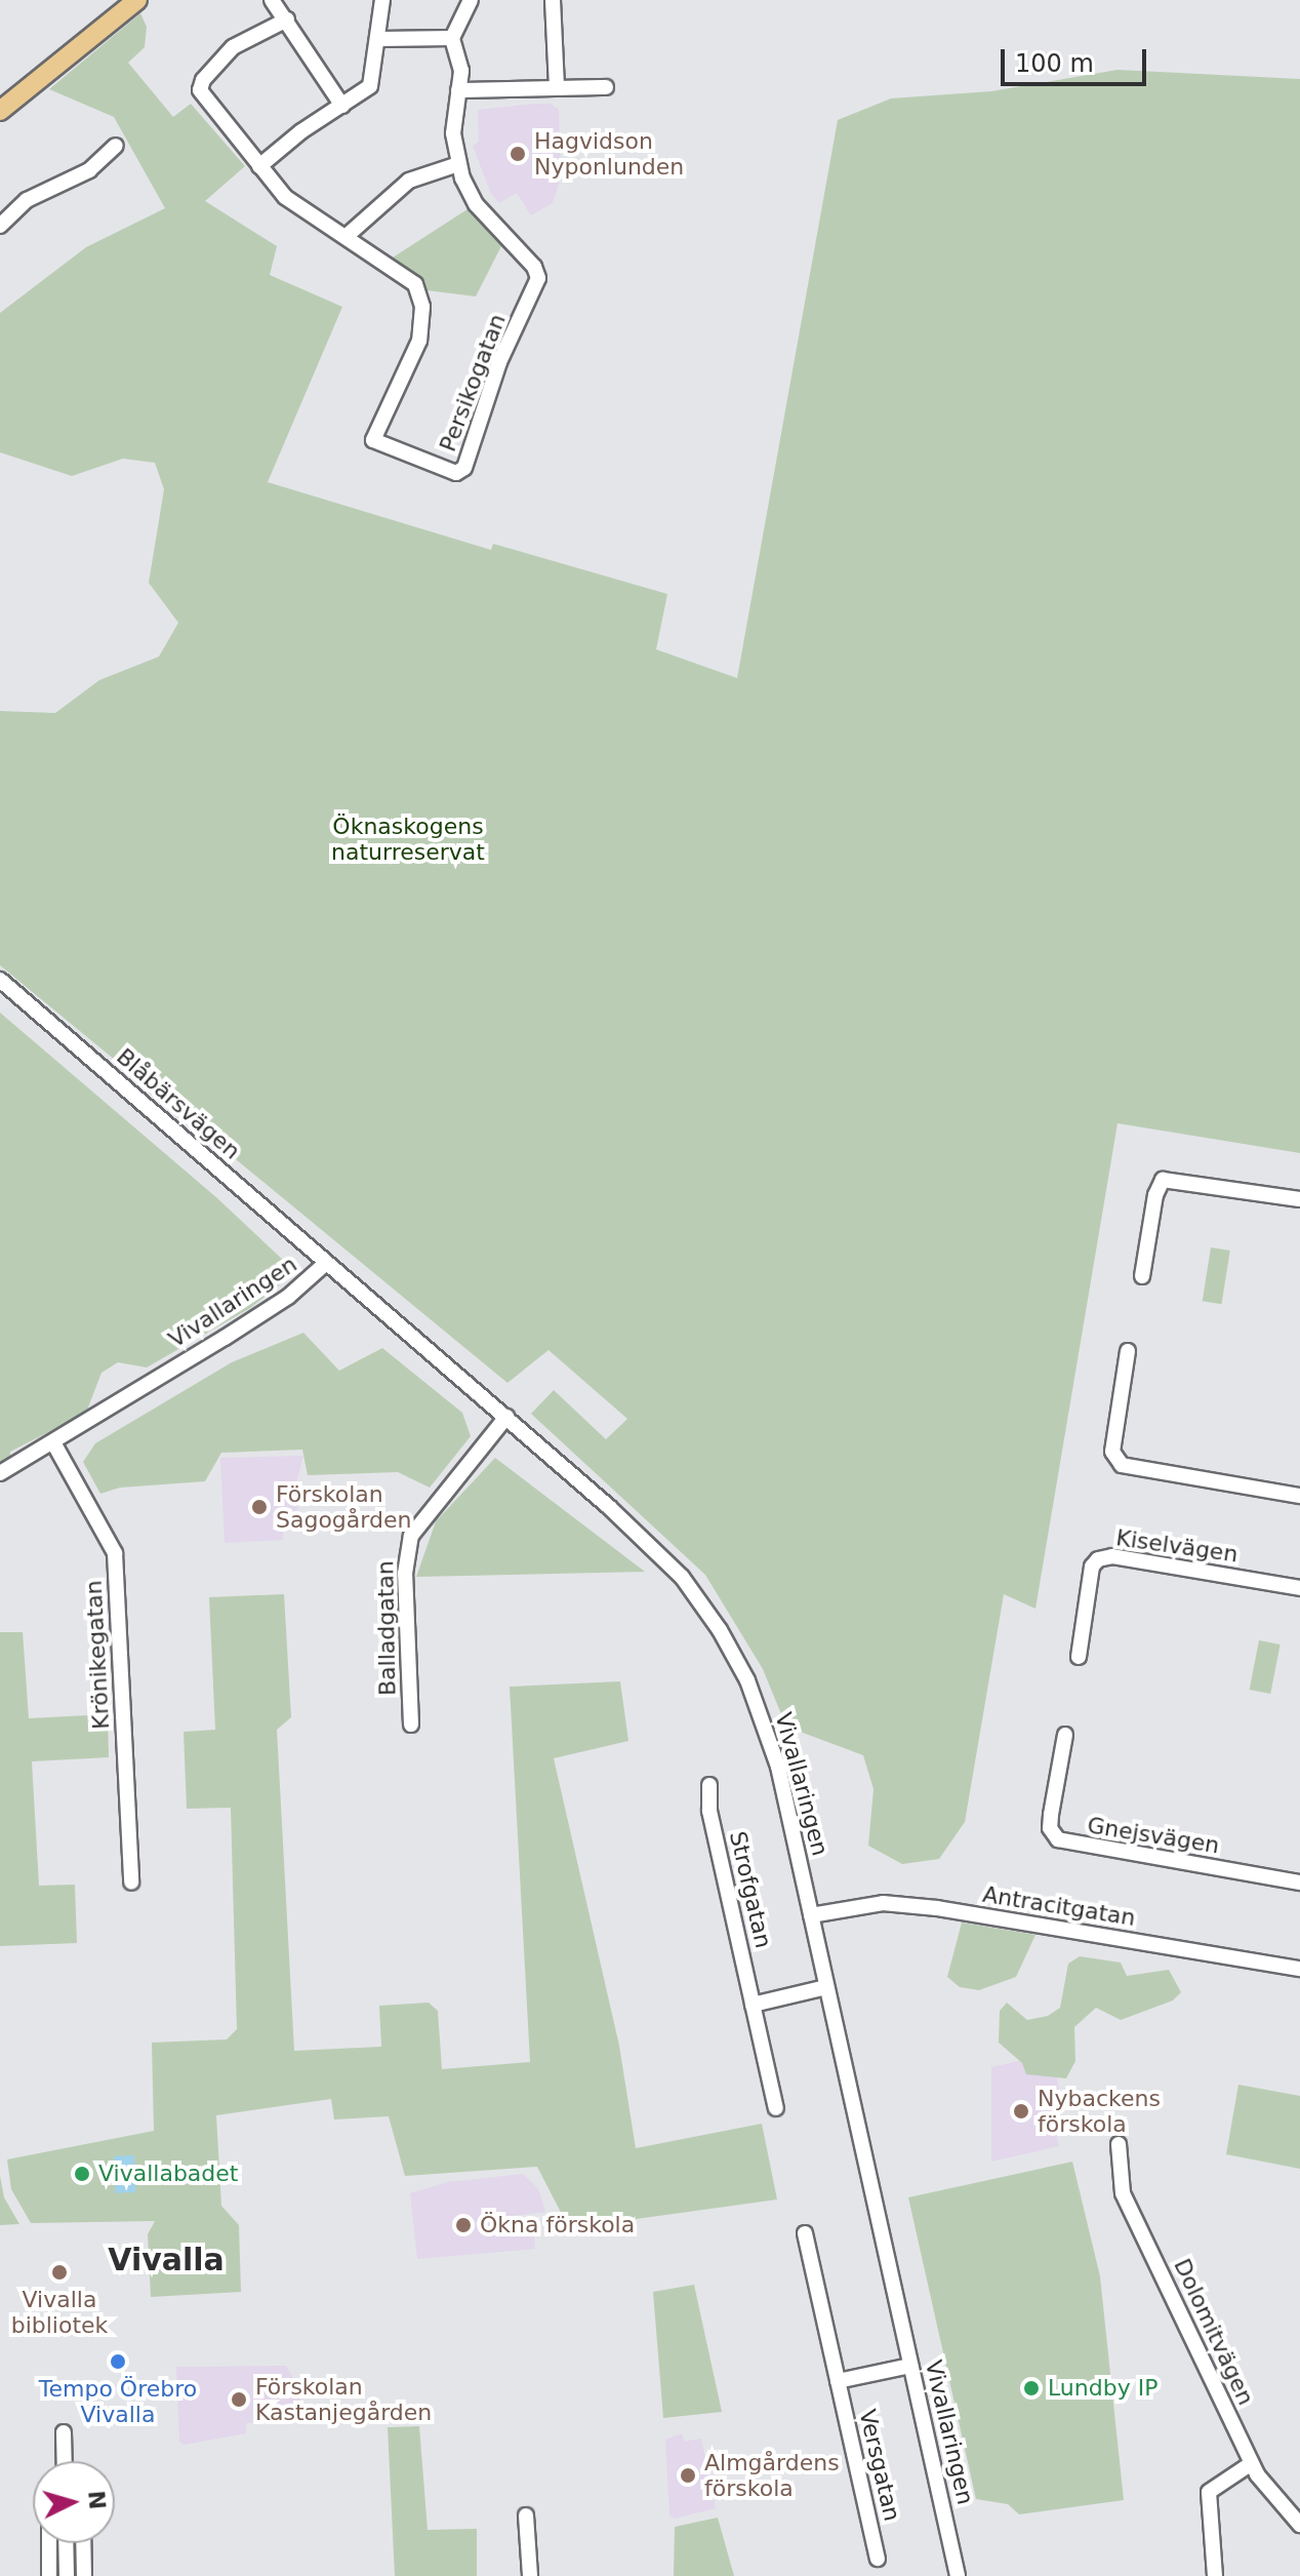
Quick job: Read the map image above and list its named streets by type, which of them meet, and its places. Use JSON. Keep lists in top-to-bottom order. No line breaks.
{"streets":{"street":["Persikogatan","Blåbärsvägen","Vivallaringen","Kiselvägen","Balladgatan","Krönikegatan","Gnejsvägen","Strofgatan","Antracitgatan","Dolomitvägen","Versgatan"]},"crossings":[["Blåbärsvägen","Vivallaringen"],["Vivallaringen","Balladgatan"],["Vivallaringen","Krönikegatan"],["Vivallaringen","Antracitgatan"],["Vivallaringen","Versgatan"]],"districts":["Vivalla"],"parks":["Öknaskogens naturreservat"],"places":["Hagvidson Nyponlunden","Förskolan Sagogården","Nybackens förskola","Vivallabadet","Ökna förskola","Vivalla bibliotek","Tempo Örebro Vivalla","Lundby IP","Förskolan Kastanjegården","Almgårdens förskola"],"scale_bar":"100 m","north":"right"}
